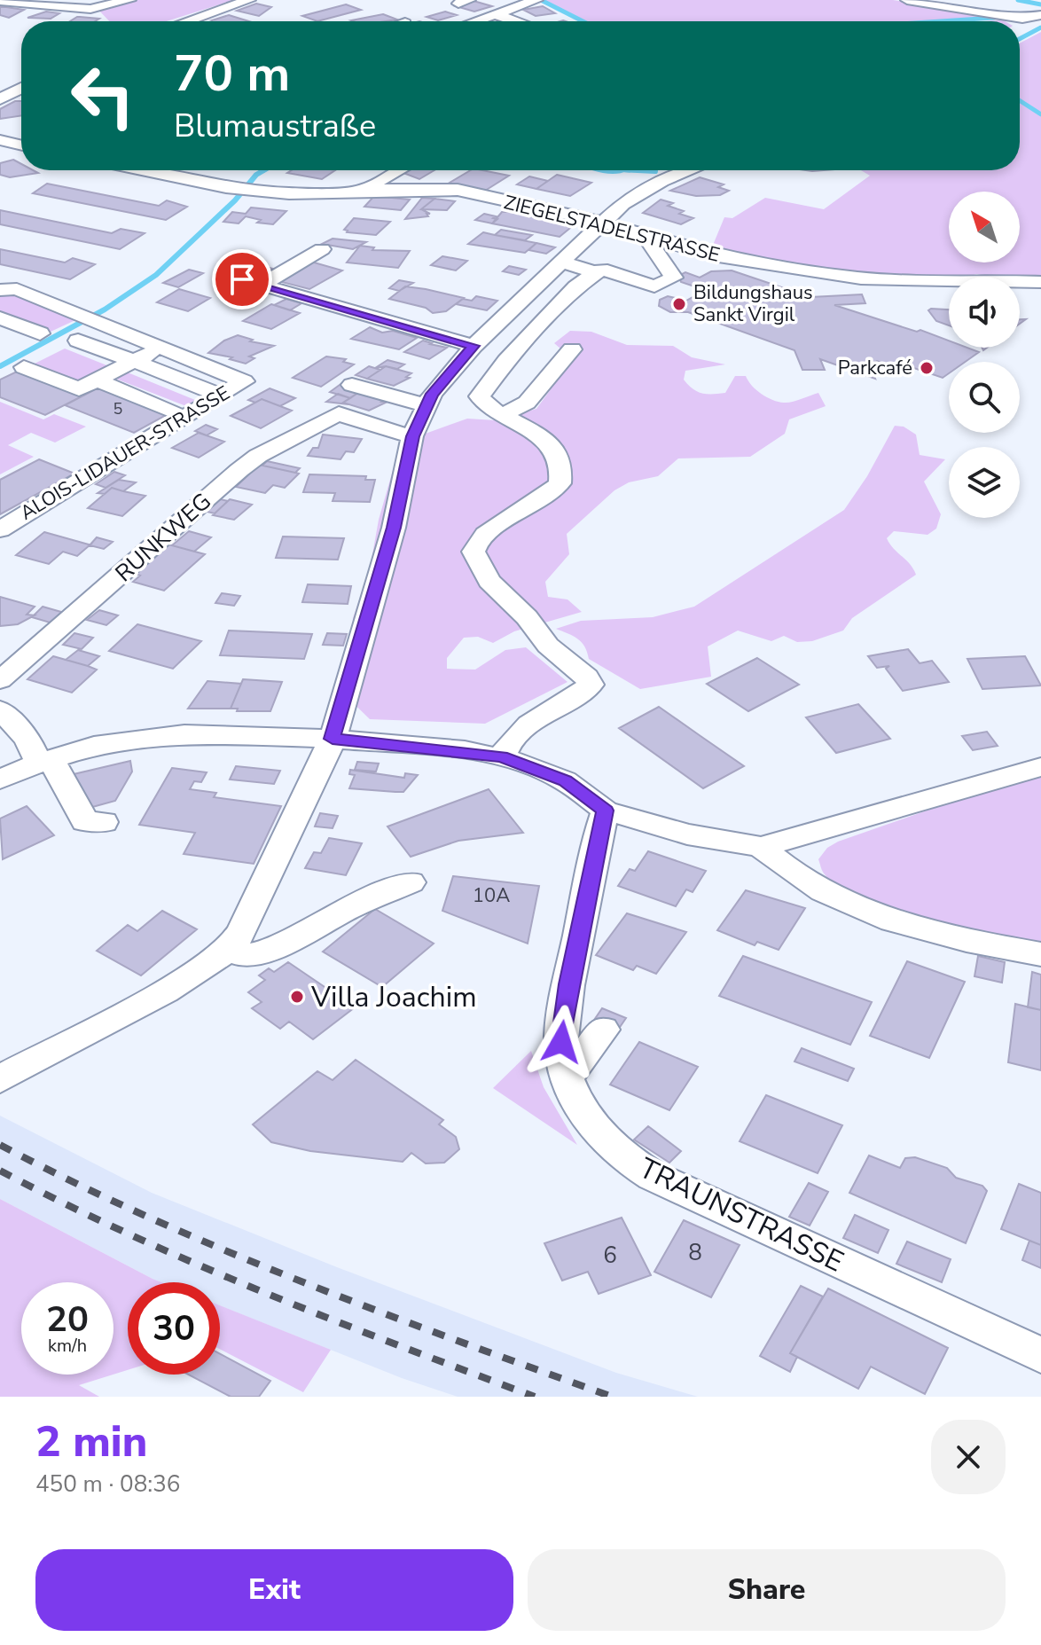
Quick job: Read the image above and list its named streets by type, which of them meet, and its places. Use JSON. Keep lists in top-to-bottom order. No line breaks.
{"streets":{"street":["ZIEGELSTADELSTRASSE","ALOIS-LIDAUER-STRASSE","RUNKWEG","TRAUNSTRASSE"]},"places":["Bildungshaus Sankt Virgil","Parkcafé","Villa Joachim"],"house_numbers":["5","10A","8","6"],"north":"top left","page":{"turn":["70 m","Blumaustraße"],"speed":"20 km/h","limit":"30","heading":["2 min","450 m · 08:36"],"buttons":["Exit","Share"]}}
